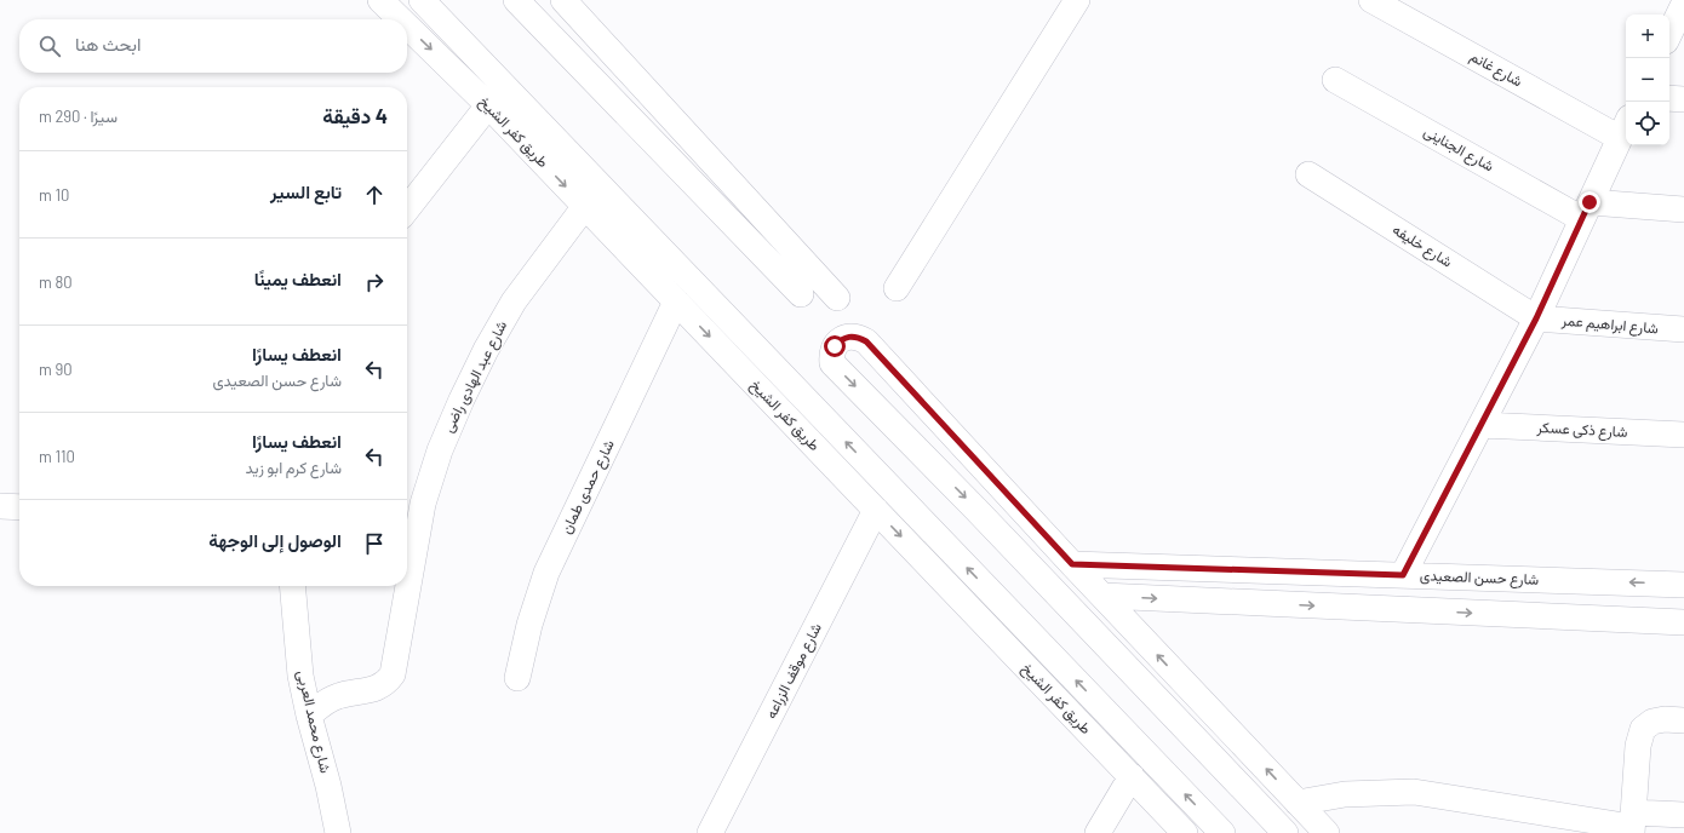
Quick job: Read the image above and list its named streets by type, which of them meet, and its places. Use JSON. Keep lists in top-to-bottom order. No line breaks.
{"streets":{"street":["شارع غانم","طريق كفر الشيخ","شارع الجناينى","شارع خليفه","شارع ابراهيم عمر","شارع عبد الهادى راضى","شارع ذكى عسكر","شارع حمدى طمان","شارع حسن الصعيدى","شارع موقف الزراعه","شارع محمد العربى"]},"crossings":[["طريق كفر الشيخ","شارع عبد الهادى راضى"],["طريق كفر الشيخ","شارع حمدى طمان"],["طريق كفر الشيخ","شارع موقف الزراعه"],["شارع خليفه","شارع ابراهيم عمر"],["شارع عبد الهادى راضى","شارع محمد العربى"]],"page":{"map_buttons":["+","−"],"search":"ابحث هنا","heading":["4 دقيقة","سيرًا · 290 m"],"list":[["تابع السير","10 m"],["انعطف يمينًا","80 m"],["انعطف يسارًا","شارع حسن الصعيدى","90 m"],["انعطف يسارًا","شارع كرم ابو زيد","110 m"],"الوصول إلى الوجهة"]}}
